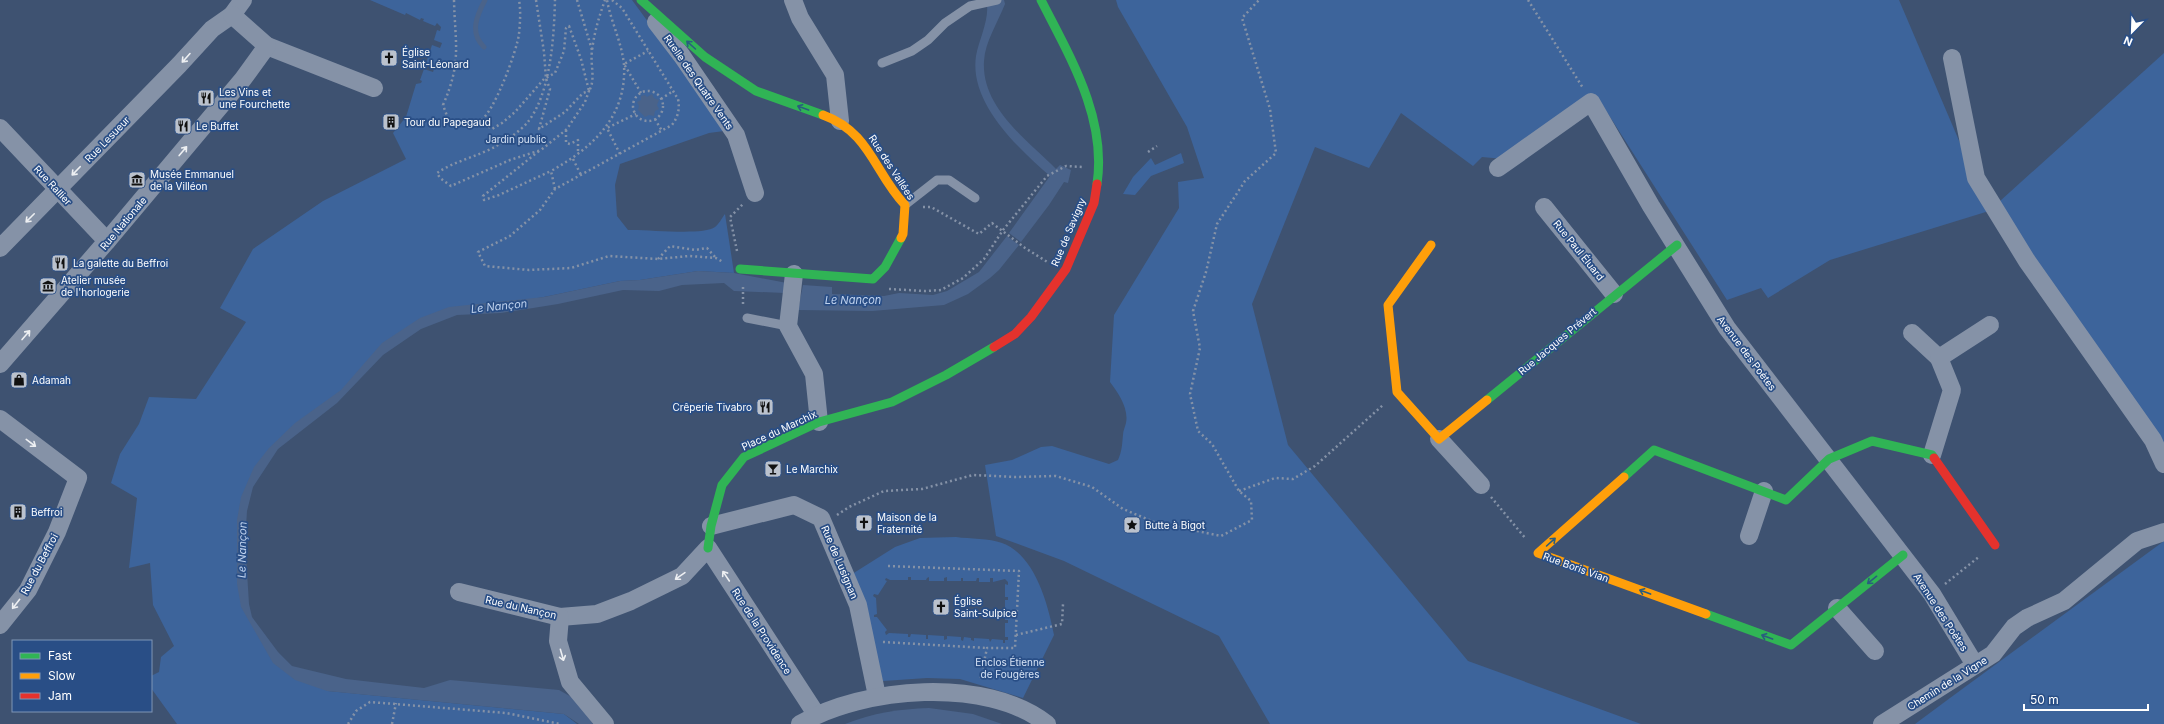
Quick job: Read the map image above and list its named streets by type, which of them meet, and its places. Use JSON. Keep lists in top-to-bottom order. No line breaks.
{"streets":{"street":["Ruelle des Quatre Vents","Rue Lesueur","Rue des Vallées","Rue Rallier","Rue Nationale","Rue de Savigny","Rue Paul Éluard","Rue Jacques Prévert","Avenue des Poètes","Place du Marchix","Rue de Lusignan","Rue du Beffroi","Rue Boris Vian","Rue du Nançon","Rue de la Providence","Chemin de la Vigne"]},"crossings":[["Ruelle des Quatre Vents","Rue des Vallées"],["Rue Lesueur","Rue Rallier"],["Rue Rallier","Rue Nationale"],["Rue de Savigny","Place du Marchix"],["Rue Paul Éluard","Rue Jacques Prévert"],["Rue Jacques Prévert","Avenue des Poètes"],["Avenue des Poètes","Rue Boris Vian"],["Avenue des Poètes","Chemin de la Vigne"],["Place du Marchix","Rue de Lusignan"],["Place du Marchix","Rue du Nançon"],["Place du Marchix","Rue de la Providence"],["Rue du Nançon","Rue de la Providence"]],"one_way":["Rue Lesueur","Rue des Vallées","Rue Nationale","Rue du Nançon","Rue de la Providence"],"water":["Le Nançon"],"parks":["Jardin public","Enclos Étienne de Fougères"],"places":{"church":["Église Saint-Léonard","Maison de la Fraternité","Église Saint-Sulpice"],"restaurant":["Les Vins et une Fourchette","Le Buffet","La galette du Beffroi","Crêperie Tivabro"],"building":["Tour du Papegaud","Beffroi"],"museum":["Musée Emmanuel de la Villéon","Atelier musée de l'horlogerie"],"shop":["Adamah"],"bar":["Le Marchix"],"place":["Butte à Bigot"]},"legend":["Fast","Slow","Jam"],"scale_bar":"50 m","north":"bottom left"}
